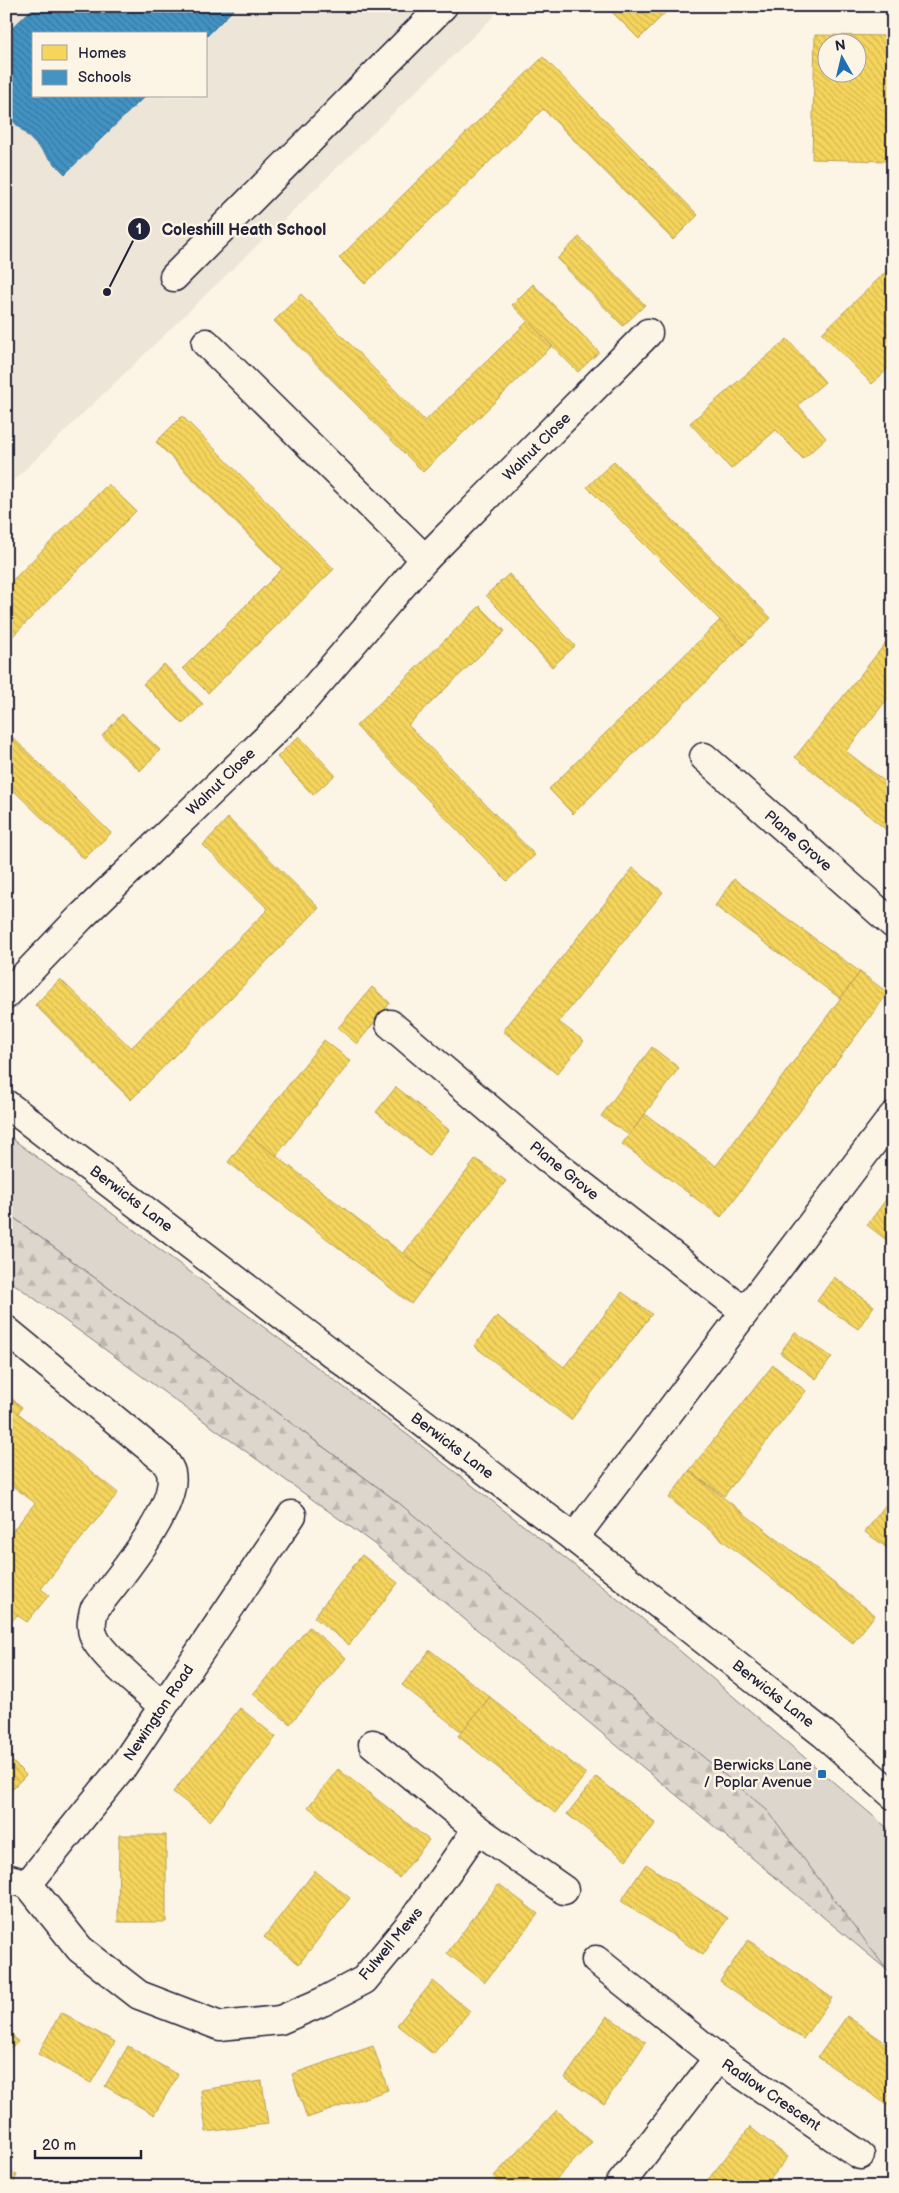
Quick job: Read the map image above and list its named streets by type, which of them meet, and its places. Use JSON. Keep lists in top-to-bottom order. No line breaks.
{"streets":{"street":["Walnut Close","Plane Grove","Berwicks Lane","Newington Road","Fulwell Mews","Radlow Crescent"]},"crossings":[["Newington Road","Fulwell Mews"]],"places":{"other":["Coleshill Heath School"],"transit":["Berwicks Lane / Poplar Avenue"]},"legend":["Homes","Schools"],"scale_bar":"20 m","north":"top"}
